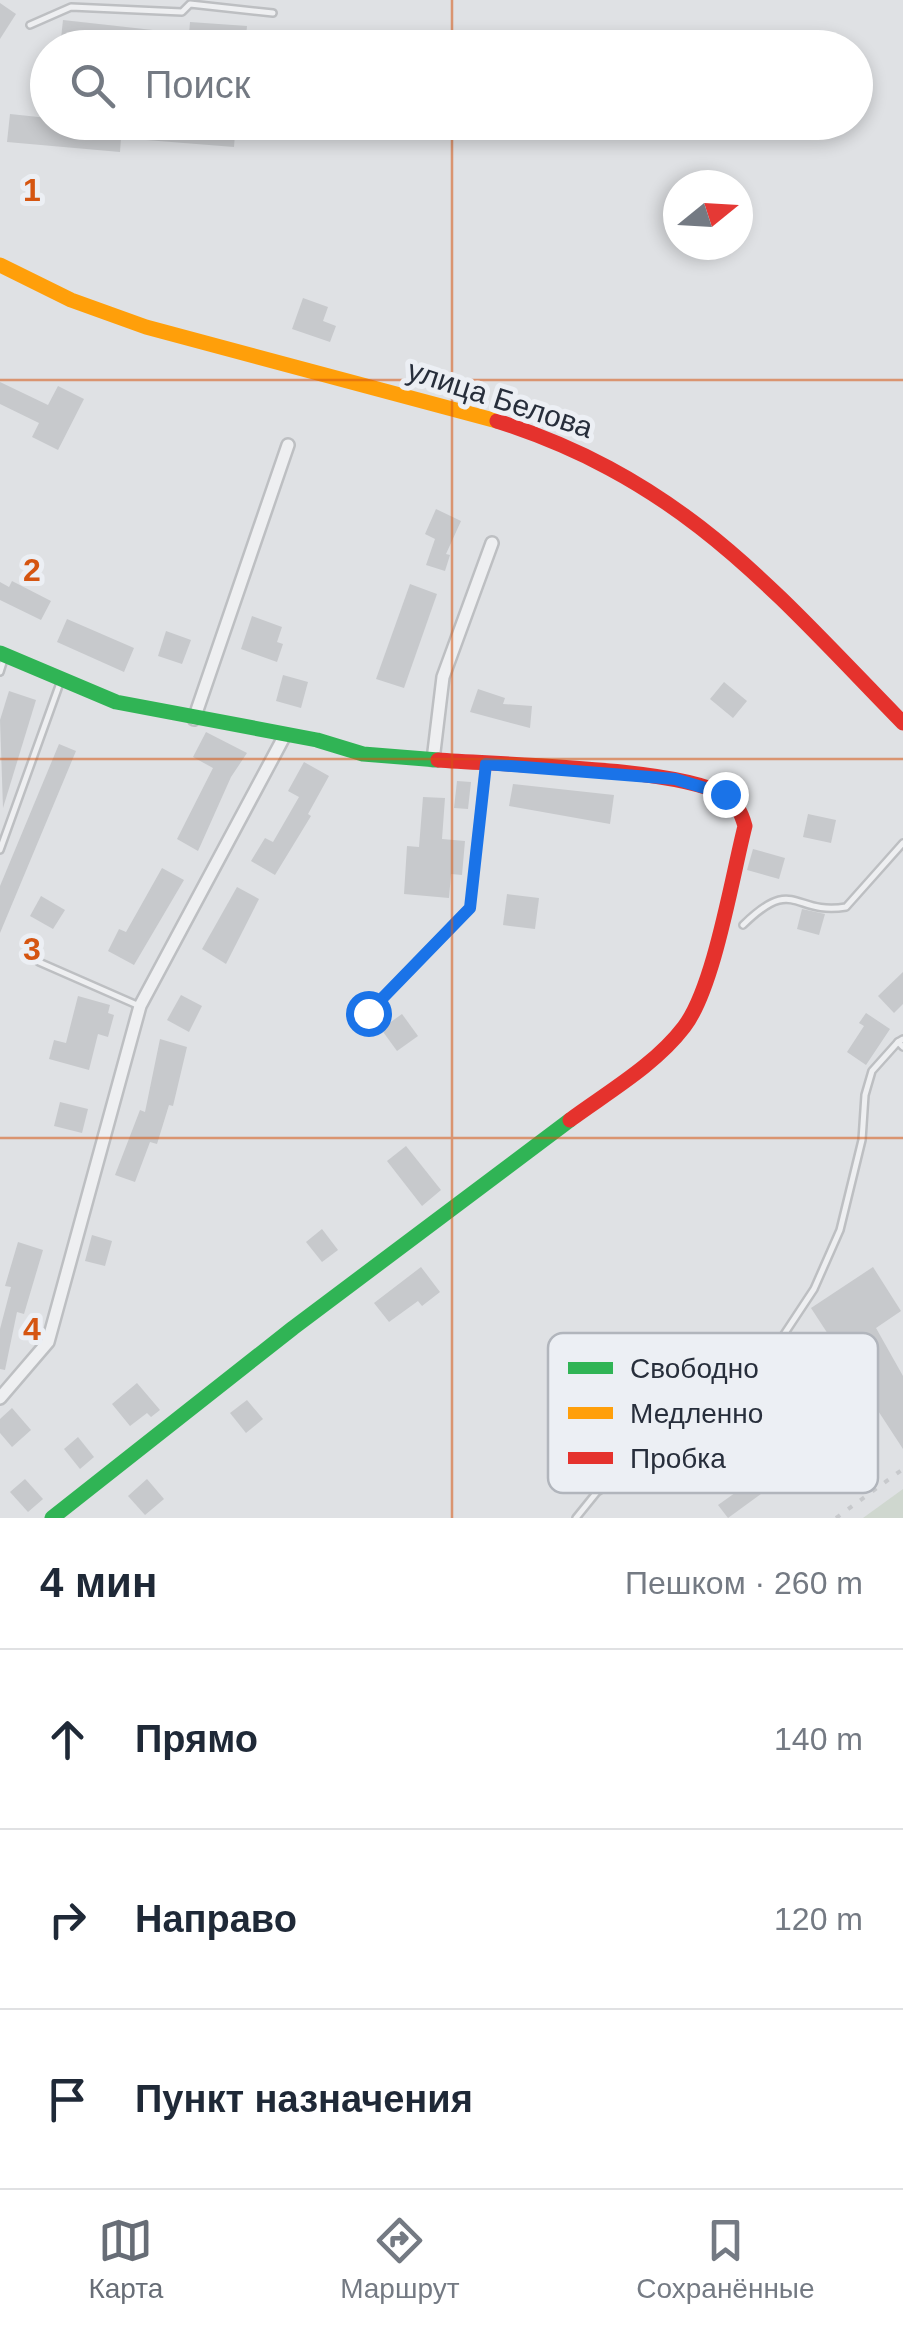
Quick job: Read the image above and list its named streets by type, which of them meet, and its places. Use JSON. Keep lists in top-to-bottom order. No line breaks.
{"streets":{"street":["улица Белова"]},"legend":["Свободно","Медленно","Пробка"],"north":"right","page":{"search":"Поиск","heading":["4 мин","Пешком · 260 m"],"list":[["Прямо","140 m"],["Направо","120 m"],"Пункт назначения"],"nav":["Карта","Маршрут","Сохранённые"]},"grid":{"rows":["1","2","3","4"]}}
